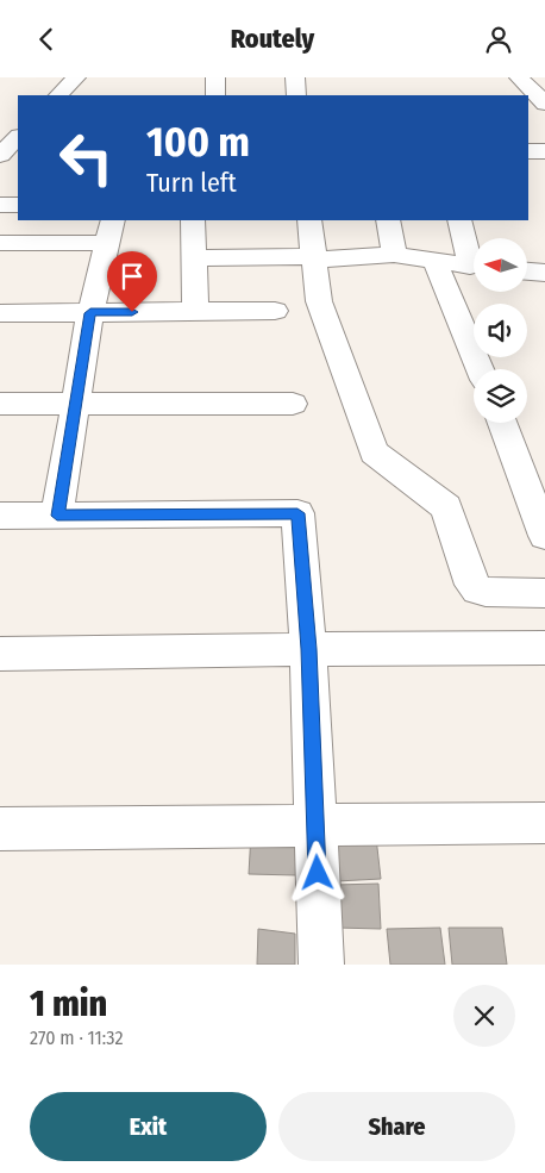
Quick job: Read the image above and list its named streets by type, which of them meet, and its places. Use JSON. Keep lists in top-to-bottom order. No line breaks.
{"north":"left","page":{"header":"Routely","turn":["100 m","Turn left"],"heading":["1 min","270 m · 11:32"],"buttons":["Exit","Share"]}}
